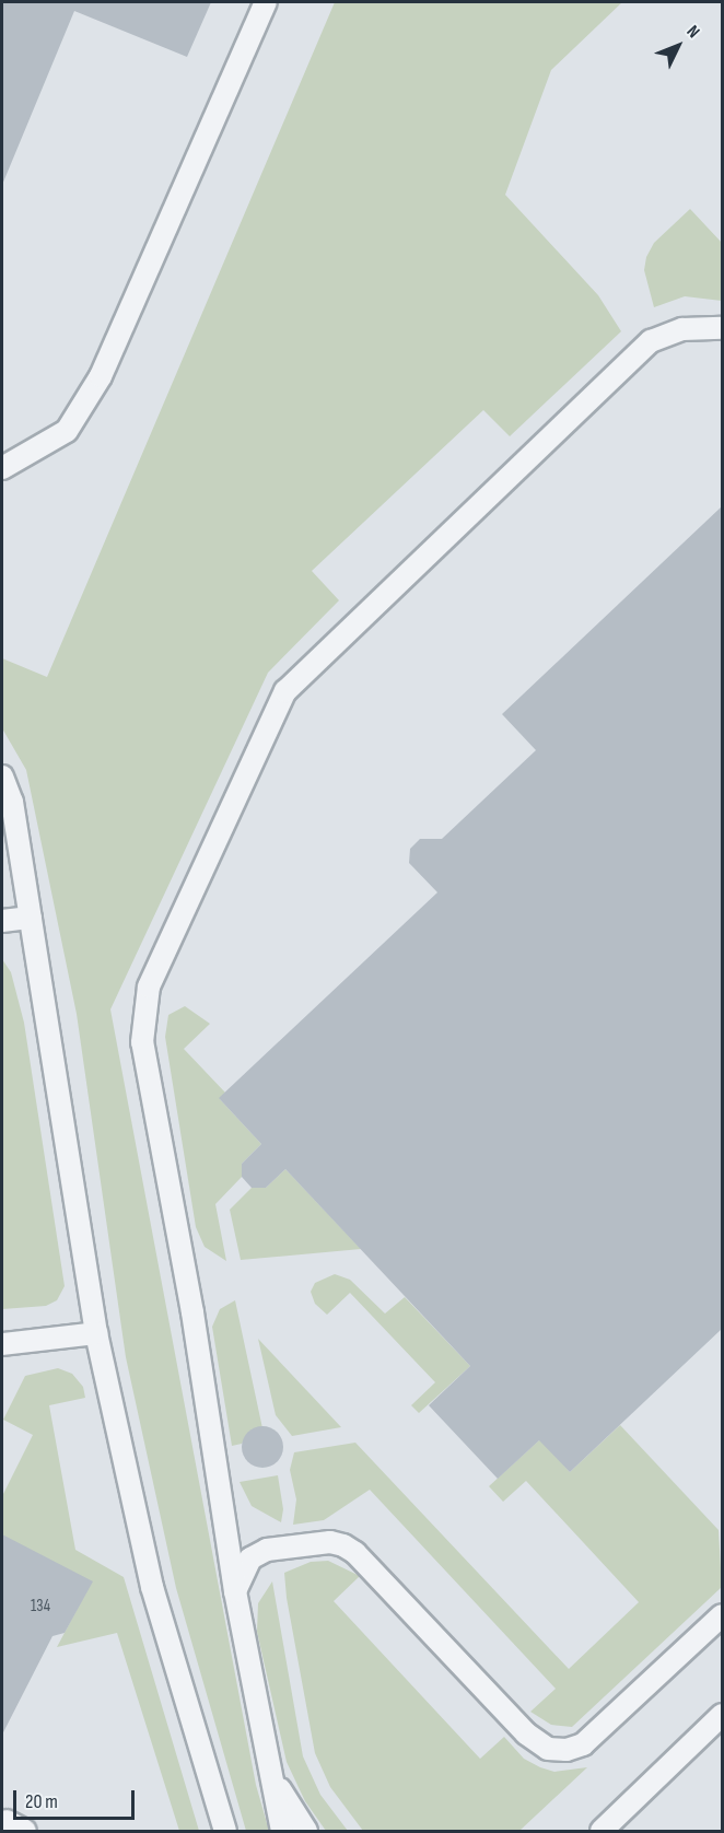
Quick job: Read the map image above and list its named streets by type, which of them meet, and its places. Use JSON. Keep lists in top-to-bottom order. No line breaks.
{"house_numbers":["134"],"scale_bar":"20 m","north":"top right"}
